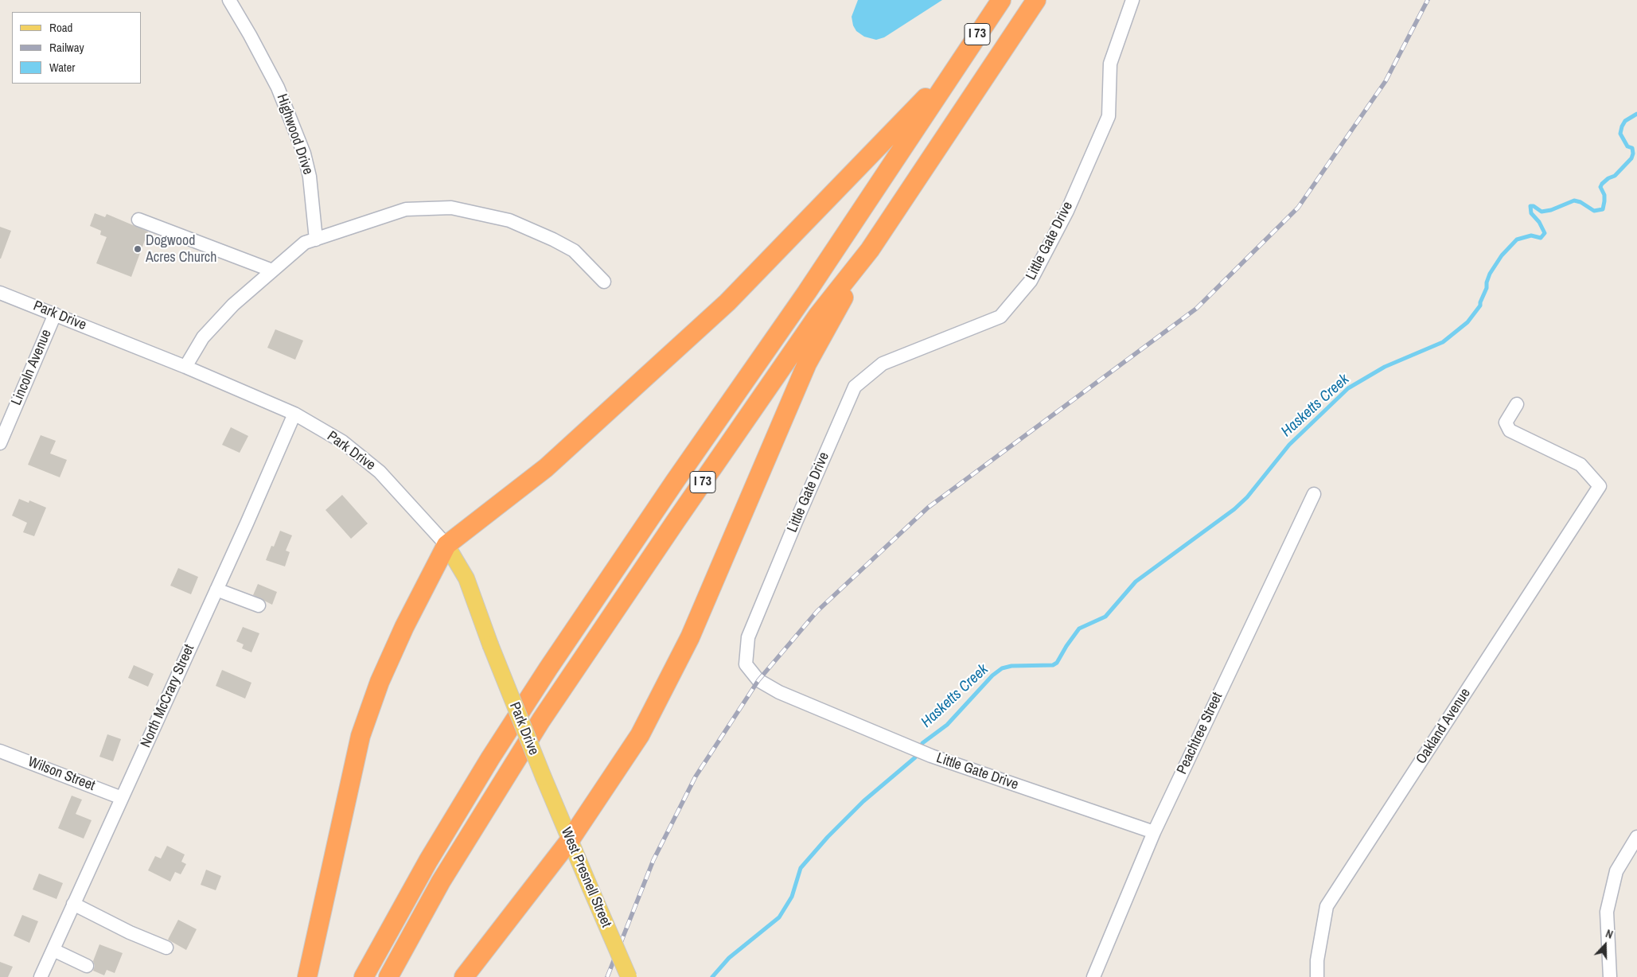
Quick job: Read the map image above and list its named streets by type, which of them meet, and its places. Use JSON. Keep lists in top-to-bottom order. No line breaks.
{"streets":{"highway":["I 73"],"main road":["Park Drive","West Presnell Street"],"street":["Highwood Drive","Little Gate Drive","Lincoln Avenue","North McCrary Street","Oakland Avenue","Peachtree Street","Wilson Street"]},"crossings":[["Little Gate Drive","Peachtree Street"],["Park Drive","Lincoln Avenue"],["Park Drive","North McCrary Street"],["Park Drive","West Presnell Street"],["North McCrary Street","Wilson Street"]],"water":["Hasketts Creek"],"places":["Dogwood Acres Church"],"legend":["Road","Railway","Water"],"north":"top"}
